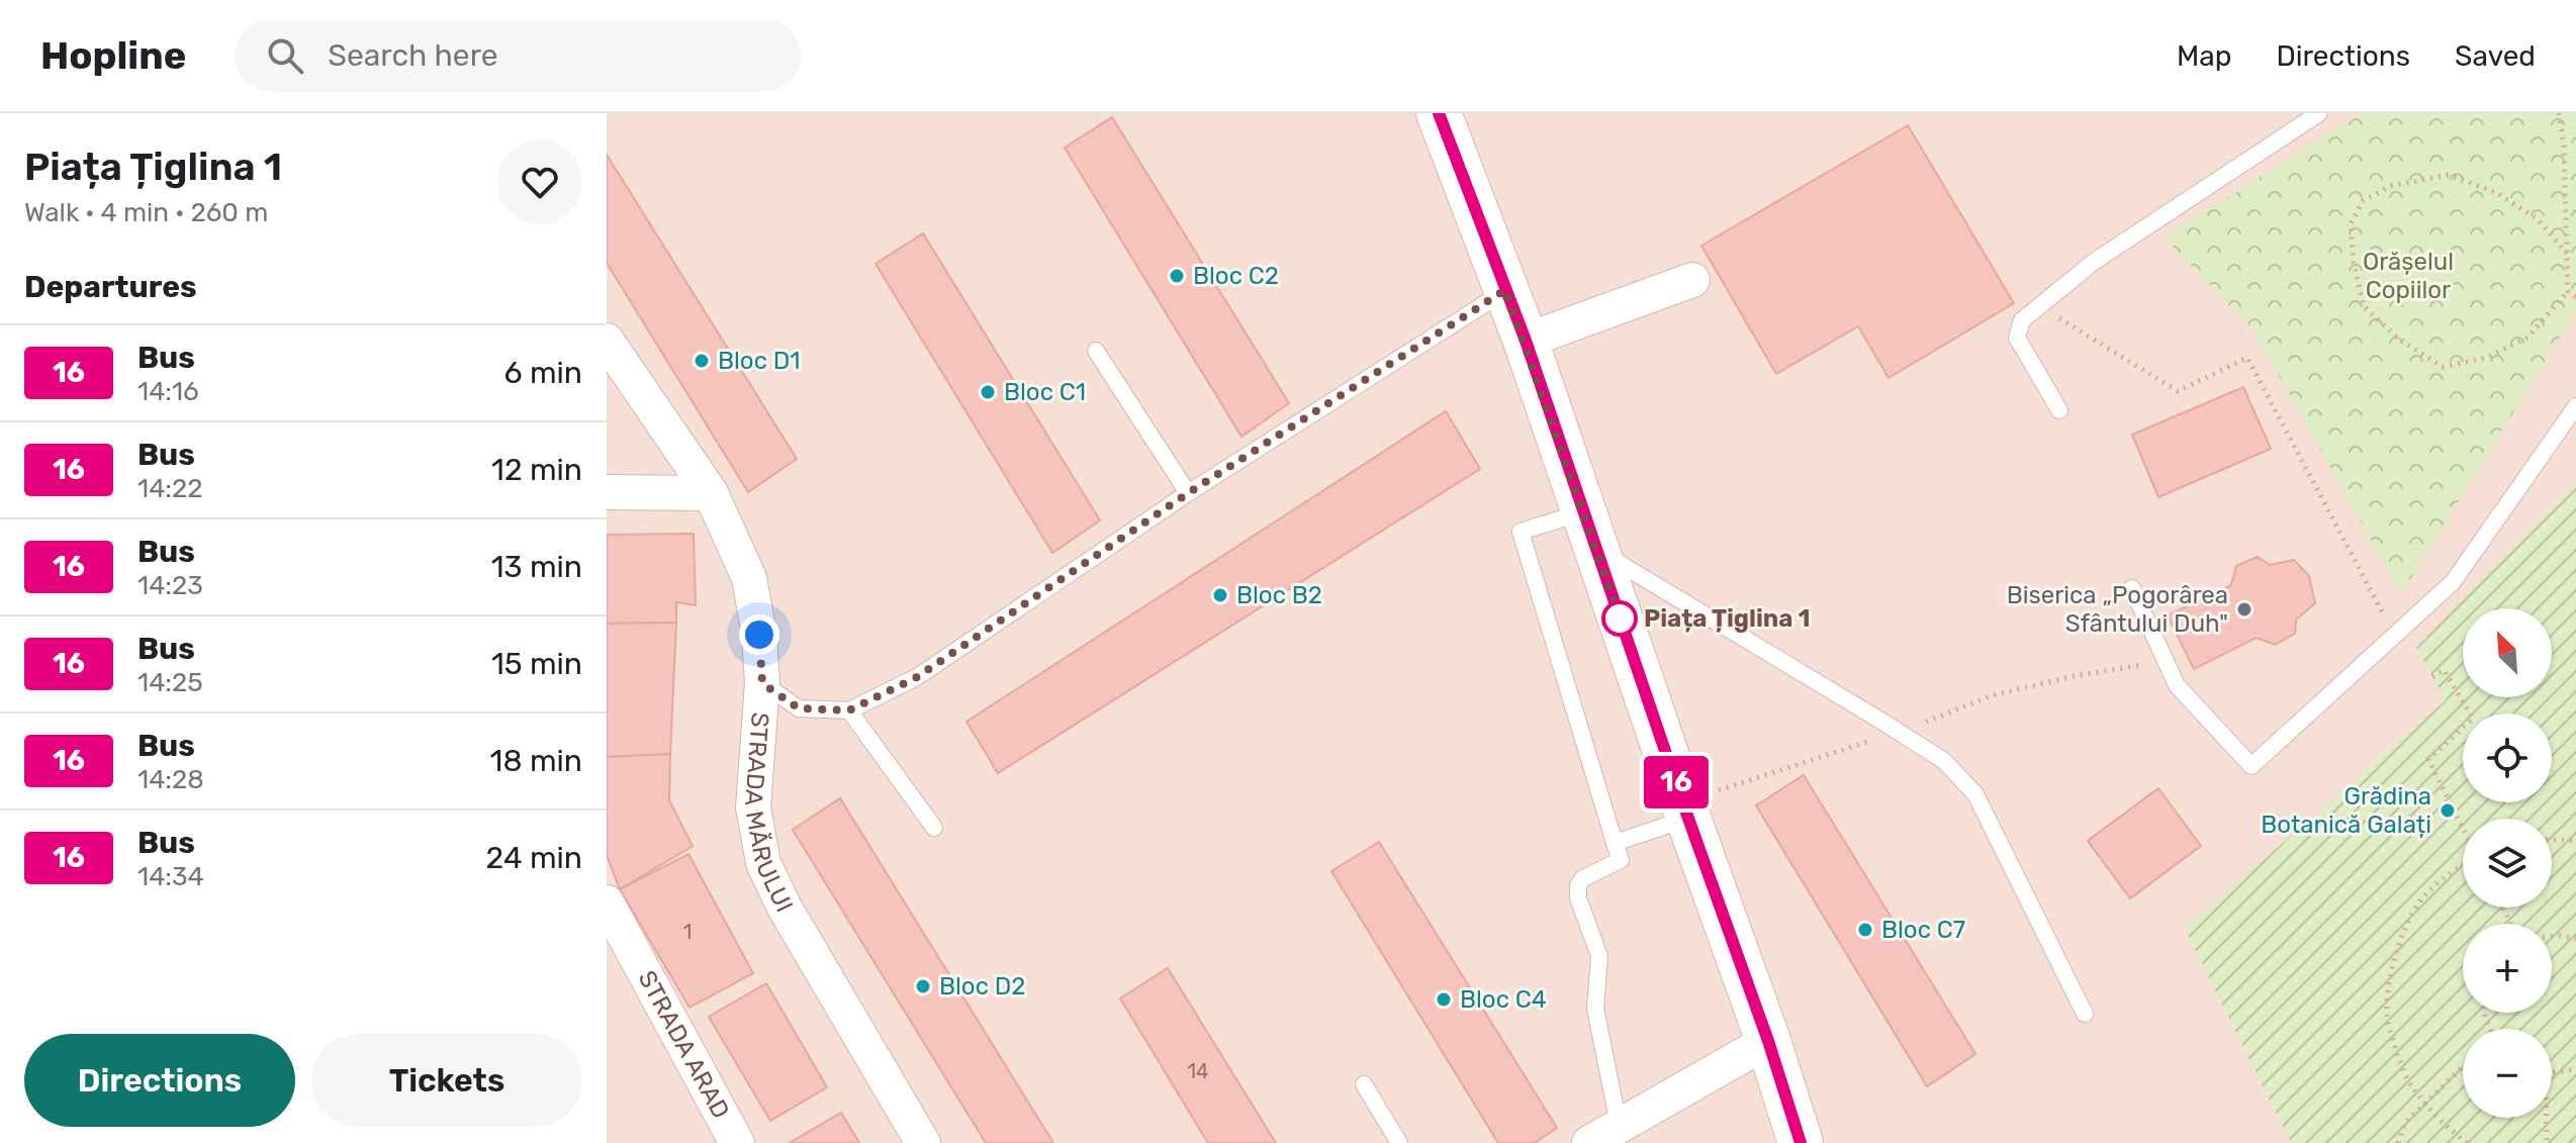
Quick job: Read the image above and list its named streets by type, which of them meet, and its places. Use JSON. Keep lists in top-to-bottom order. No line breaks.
{"streets":{"street":["STRADA MĂRULUI","STRADA ARAD"]},"parks":["Orășelul Copiilor"],"places":["Bloc C2","Bloc D1","Bloc C1","Bloc B2","Biserica „Pogorârea Sfântului Duh\"","Piața Țiglina 1","Grădina Botanică Galați","Bloc C7","Bloc D2","Bloc C4"],"lines":["bus line 16"],"house_numbers":["1","14"],"north":"top left","page":{"header":"Hopline","search":"Search here","nav":["Map","Directions","Saved"],"heading":[["Piața Țiglina 1","Walk · 4 min · 260 m"],"Departures"],"on_map":"16","list":[{"mark":"16","name":"Bus","note":"14:16","value":"6 min"},{"mark":"16","name":"Bus","note":"14:22","value":"12 min"},{"mark":"16","name":"Bus","note":"14:23","value":"13 min"},{"mark":"16","name":"Bus","note":"14:25","value":"15 min"},{"mark":"16","name":"Bus","note":"14:28","value":"18 min"},{"mark":"16","name":"Bus","note":"14:34","value":"24 min"}],"map_buttons":["+","−"],"buttons":["Directions","Tickets"]}}
